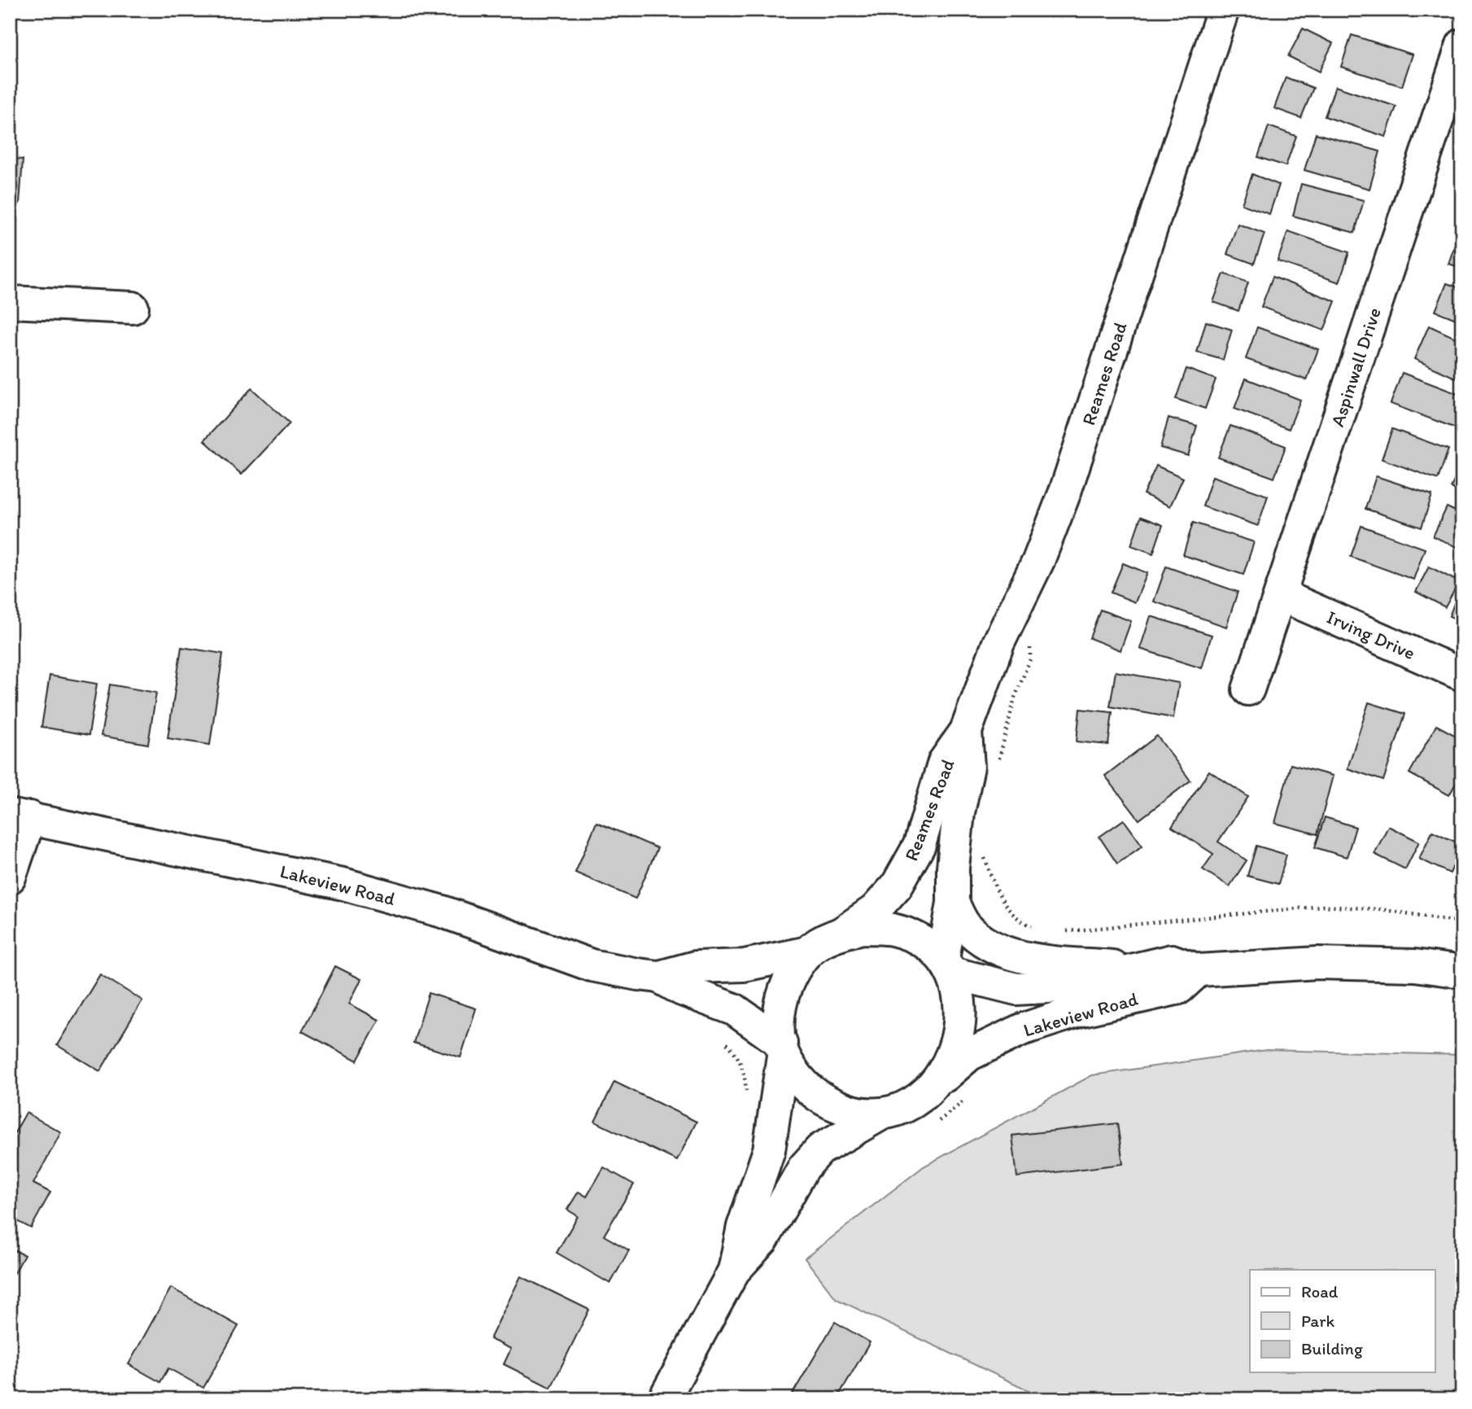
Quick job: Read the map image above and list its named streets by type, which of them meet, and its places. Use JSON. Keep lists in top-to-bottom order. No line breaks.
{"streets":{"main road":["Aspinwall Drive","Reames Road","Irving Drive","Lakeview Road"]},"crossings":[["Aspinwall Drive","Irving Drive"],["Reames Road","Lakeview Road"]],"legend":["Road","Park","Building"]}
